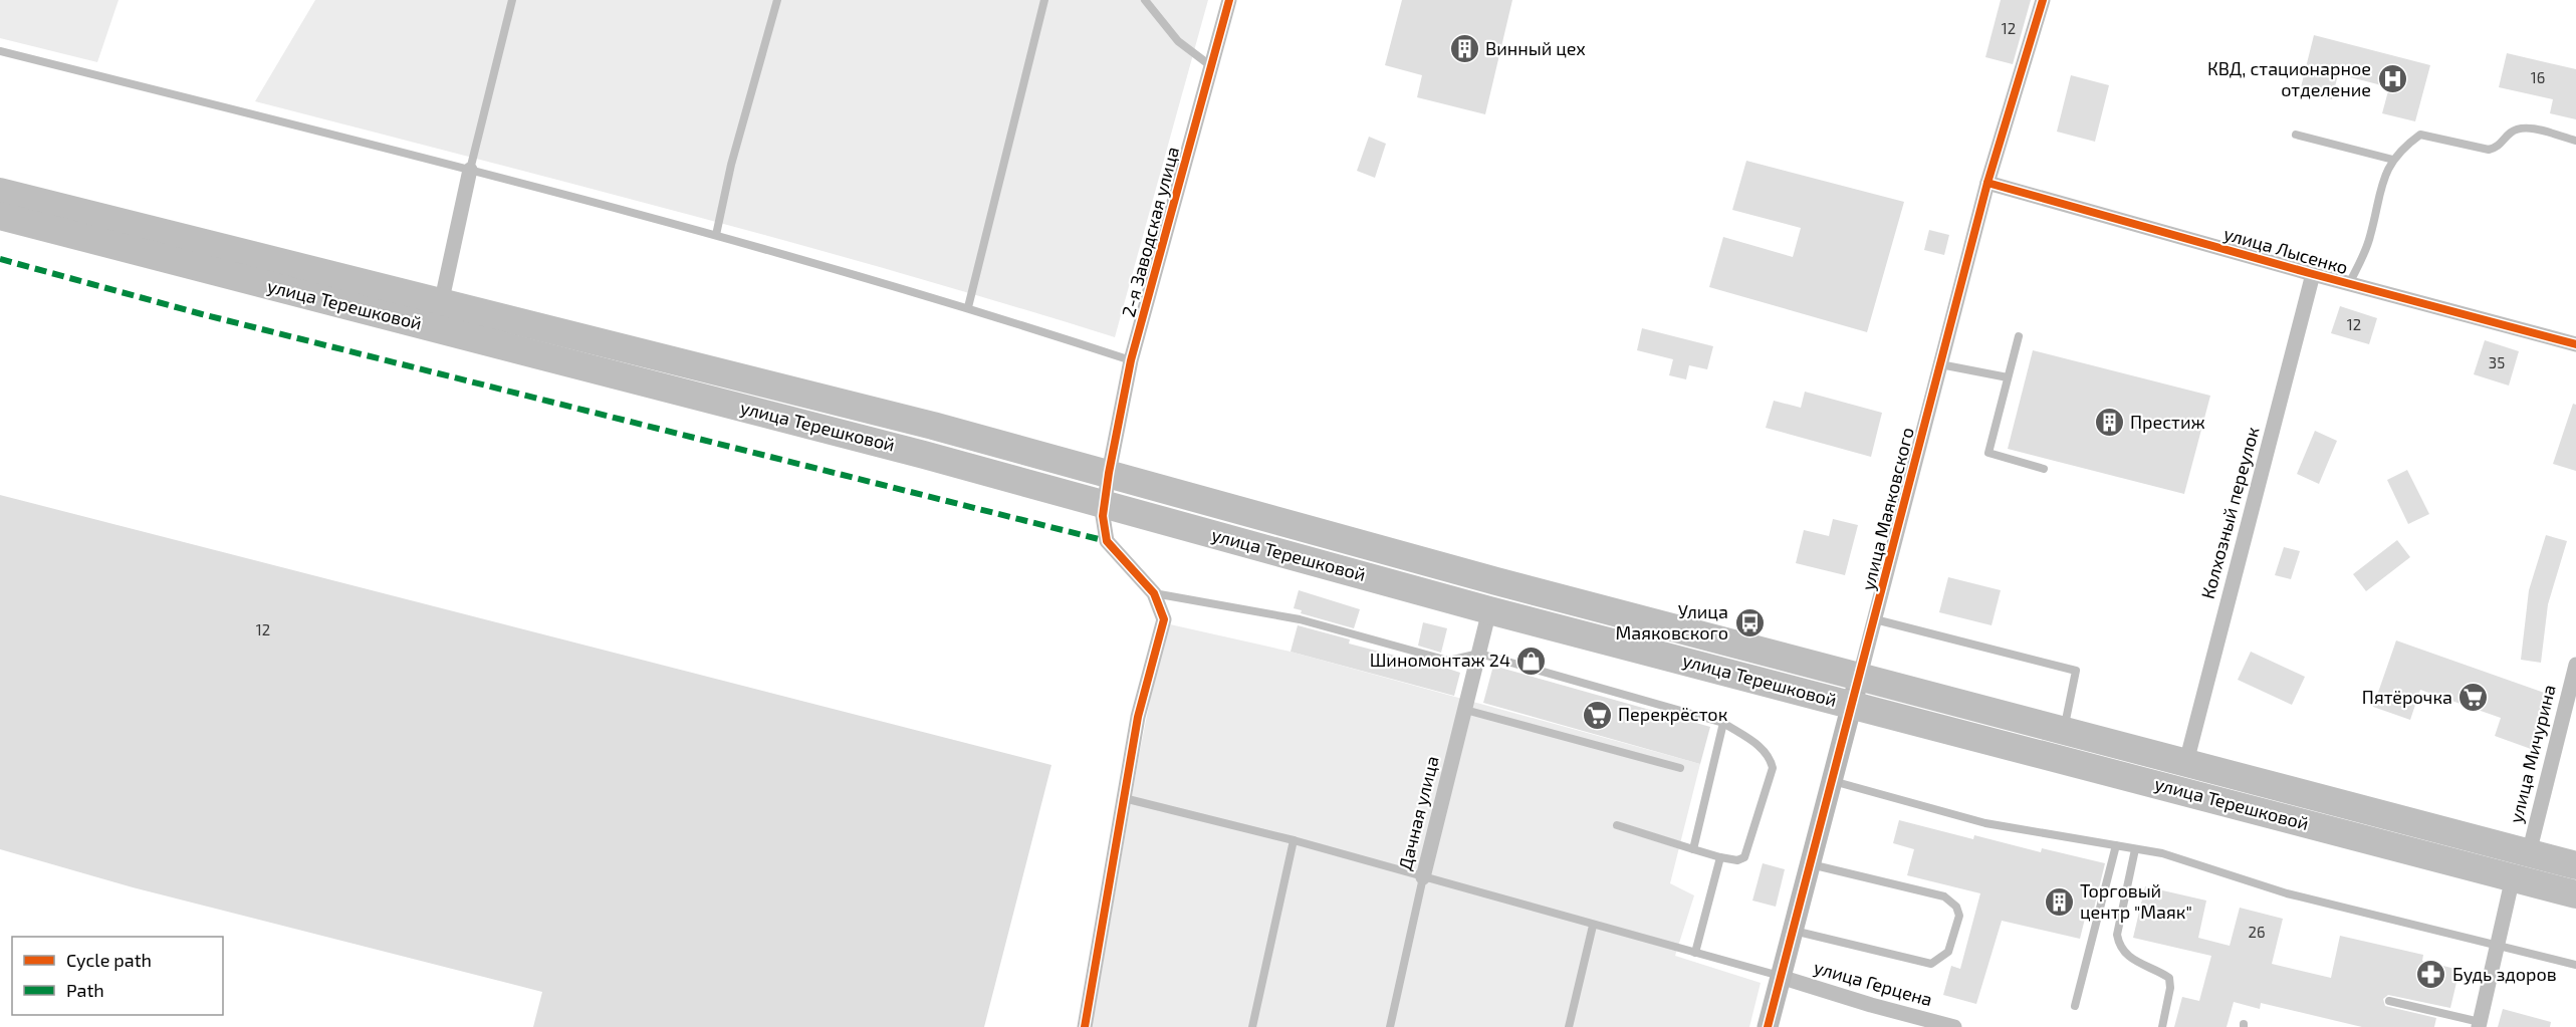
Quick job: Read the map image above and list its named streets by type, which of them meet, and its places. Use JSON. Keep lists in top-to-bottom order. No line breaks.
{"streets":{"highway":["улица Терешковой"],"street":["2-я Заводская улица","улица Лысенко","улица Маяковского","Колхозный переулок","улица Мичурина","Дачная улица","улица Герцена"]},"crossings":[["2-я Заводская улица","улица Терешковой"],["улица Лысенко","улица Маяковского"],["улица Лысенко","Колхозный переулок"],["улица Терешковой","улица Маяковского"],["улица Терешковой","Колхозный переулок"],["улица Терешковой","улица Мичурина"],["улица Терешковой","Дачная улица"],["улица Маяковского","улица Герцена"]],"places":{"building":["Винный цех","Престиж","Торговый центр \"Маяк\""],"hospital":["КВД, стационарное отделение"],"bus stop":["Улица Маяковского"],"shop":["Шиномонтаж 24"],"supermarket":["Пятёрочка","Перекрёсток"],"pharmacy":["Будь здоров"]},"house_numbers":["12","16","12","35","12","26"],"legend":["Cycle path","Path"]}
